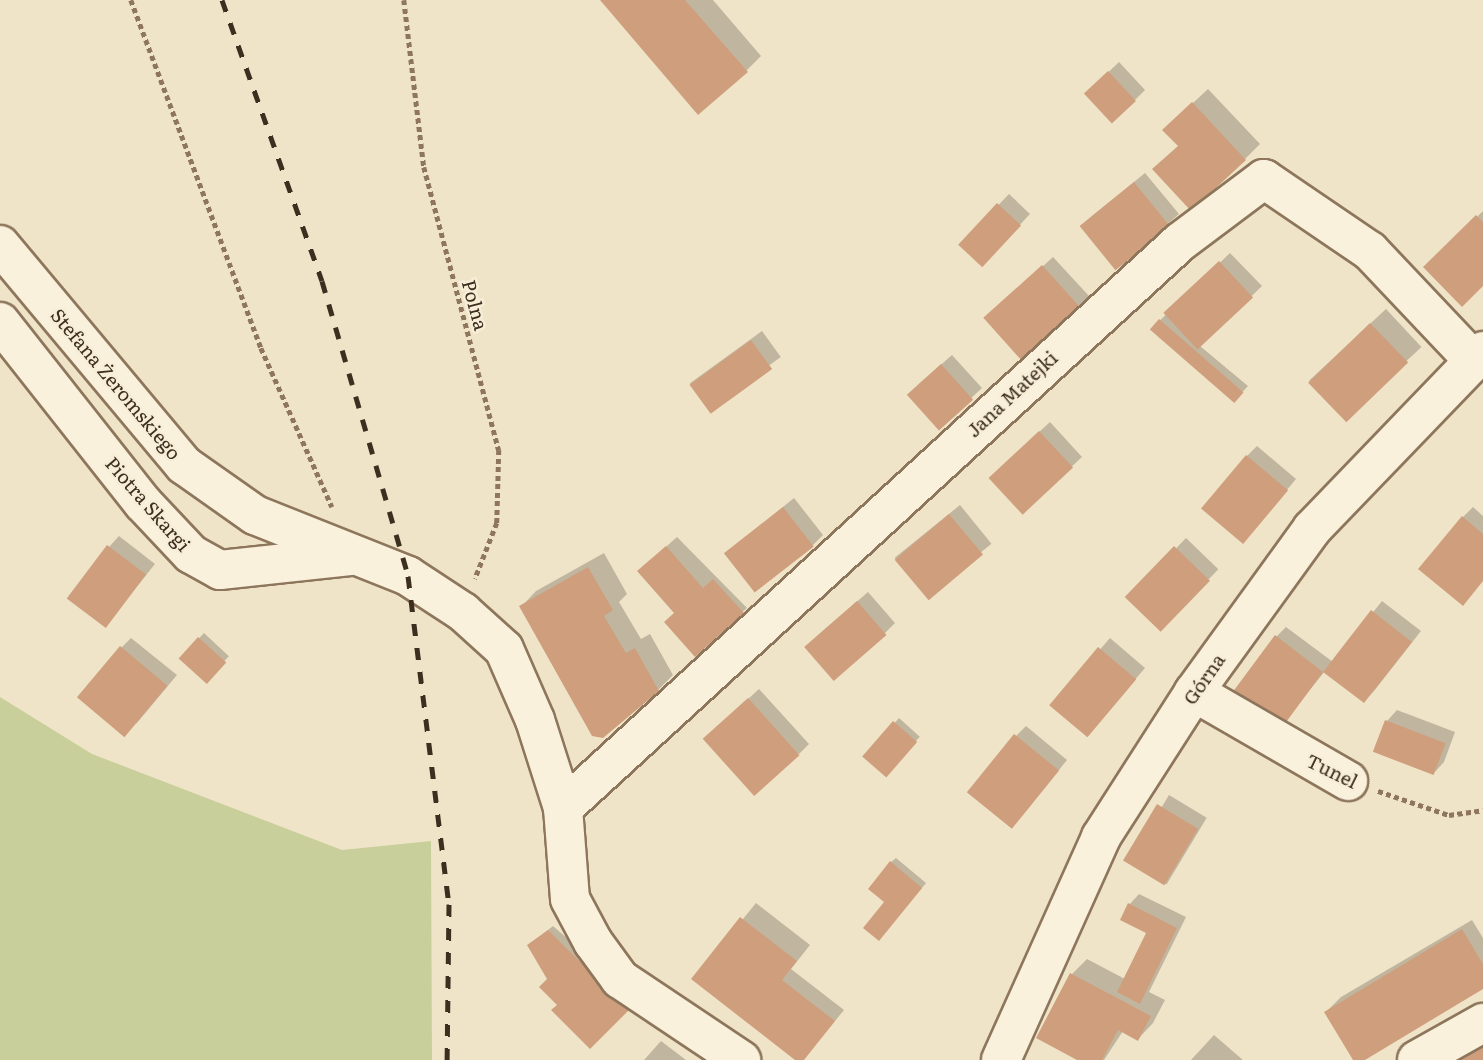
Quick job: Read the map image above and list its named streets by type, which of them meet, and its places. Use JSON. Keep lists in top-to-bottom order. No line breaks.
{"streets":{"street":["Stefana Żeromskiego","Jana Matejki","Piotra Skargi","Górna","Tunel"],"path":["Polna"]},"crossings":[["Polna","Stefana Żeromskiego"],["Stefana Żeromskiego","Jana Matejki"],["Stefana Żeromskiego","Piotra Skargi"],["Jana Matejki","Górna"],["Górna","Tunel"]]}
